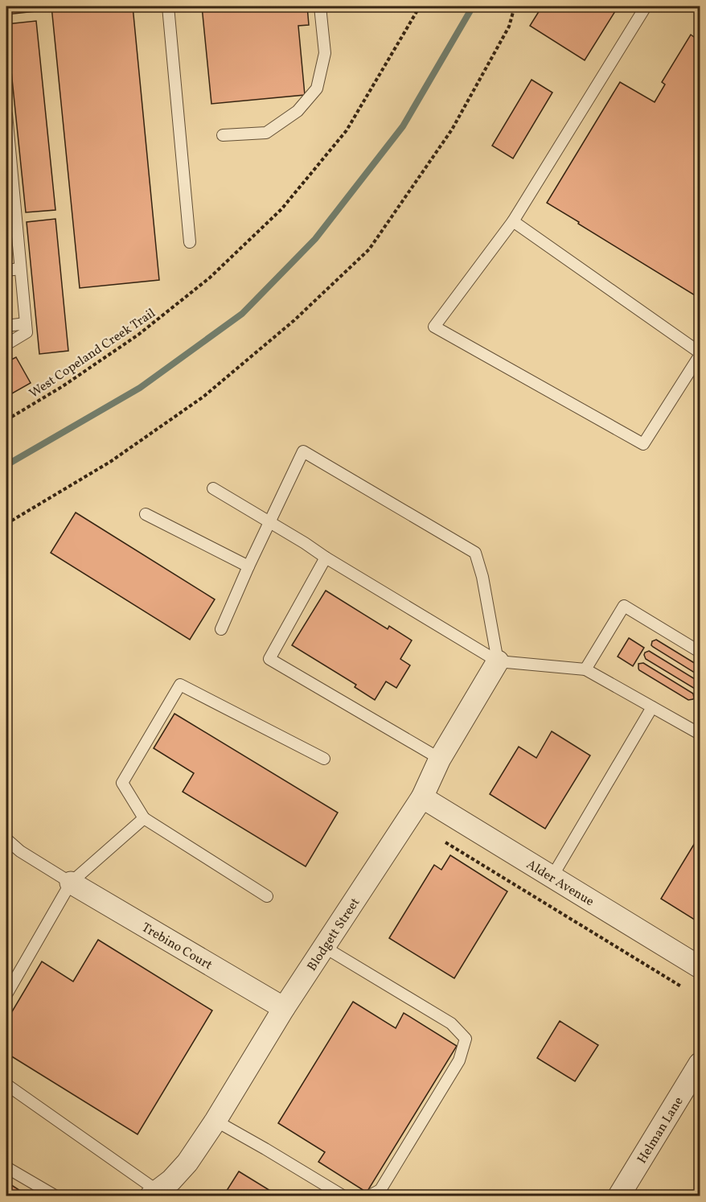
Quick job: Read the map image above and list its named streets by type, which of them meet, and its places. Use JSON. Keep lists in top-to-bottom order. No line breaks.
{"streets":{"street":["Alder Avenue","Blodgett Street","Trebino Court","Helman Lane"],"path":["West Copeland Creek Trail"]},"crossings":[["Alder Avenue","Blodgett Street"],["Blodgett Street","Trebino Court"]]}
